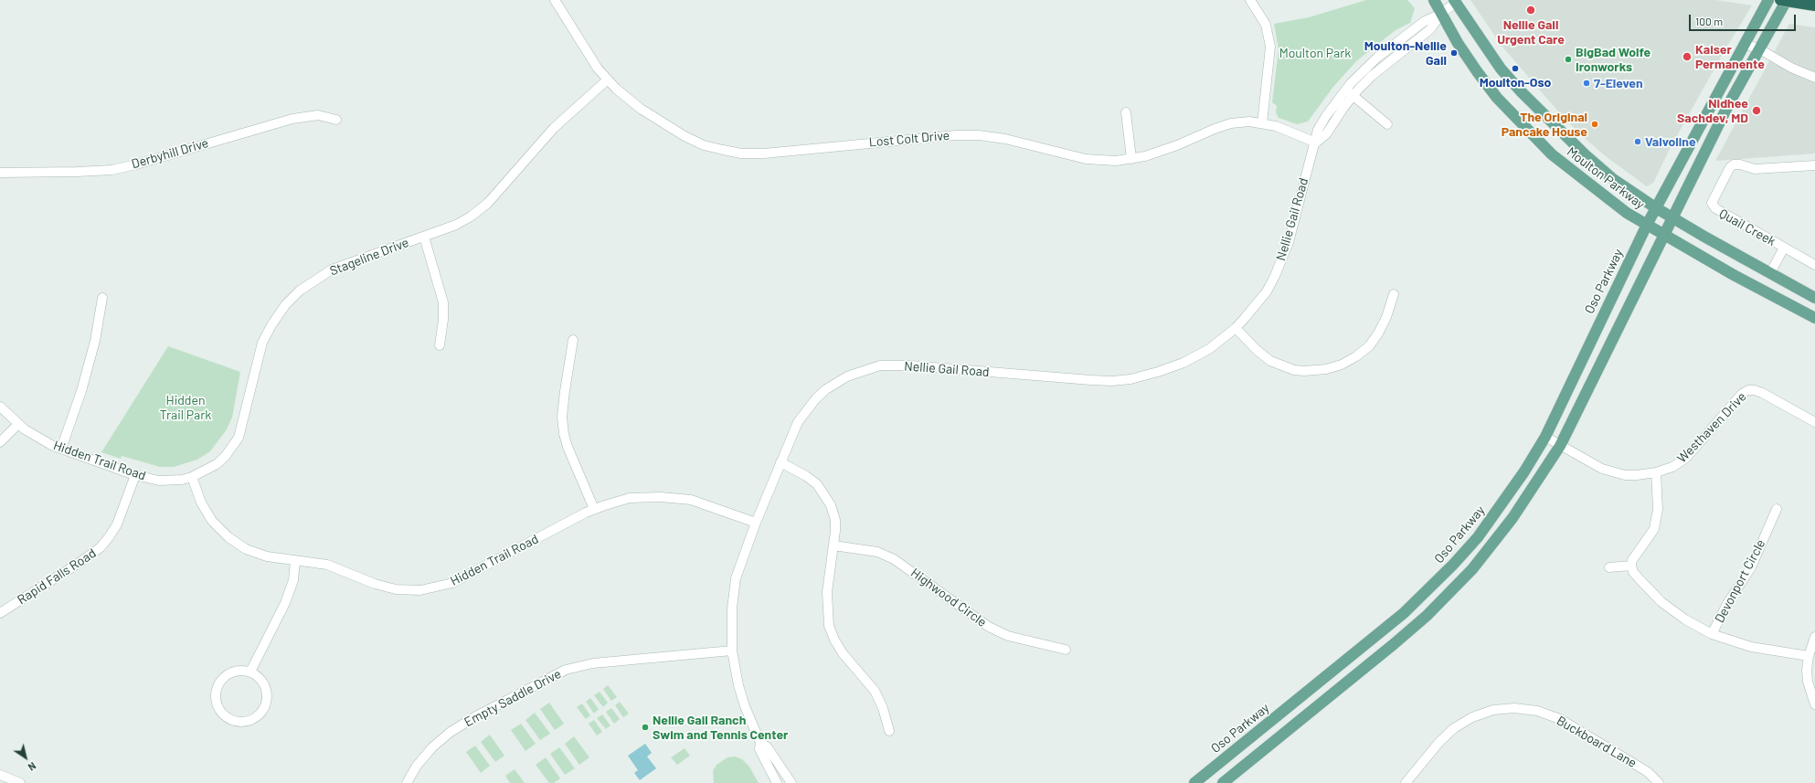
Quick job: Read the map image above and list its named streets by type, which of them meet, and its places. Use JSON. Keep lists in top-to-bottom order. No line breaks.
{"streets":{"main road":["Moulton Parkway","Oso Parkway"],"street":["Lost Colt Drive","Derbyhill Drive","Nellie Gail Road","Quail Creek","Stageline Drive","Westhaven Drive","Hidden Trail Road","Rapid Falls Road","Devonport Circle","Highwood Circle","Empty Saddle Drive","Buckboard Lane"]},"crossings":[["Lost Colt Drive","Nellie Gail Road"],["Lost Colt Drive","Stageline Drive"],["Moulton Parkway","Nellie Gail Road"],["Moulton Parkway","Quail Creek"],["Moulton Parkway","Oso Parkway"],["Nellie Gail Road","Hidden Trail Road"],["Nellie Gail Road","Empty Saddle Drive"],["Stageline Drive","Hidden Trail Road"],["Oso Parkway","Westhaven Drive"],["Hidden Trail Road","Rapid Falls Road"]],"parks":["Moulton Park","Hidden Trail Park"],"places":["Nellie Gail Urgent Care","Moulton-Nellie Gail","Kaiser Permanente","BigBad Wolfe Ironworks","Moulton-Oso","7-Eleven","Nidhee Sachdev, MD","The Original Pancake House","Valvoline","Nellie Gail Ranch Swim and Tennis Center"],"scale_bar":"100 m","north":"bottom right"}
